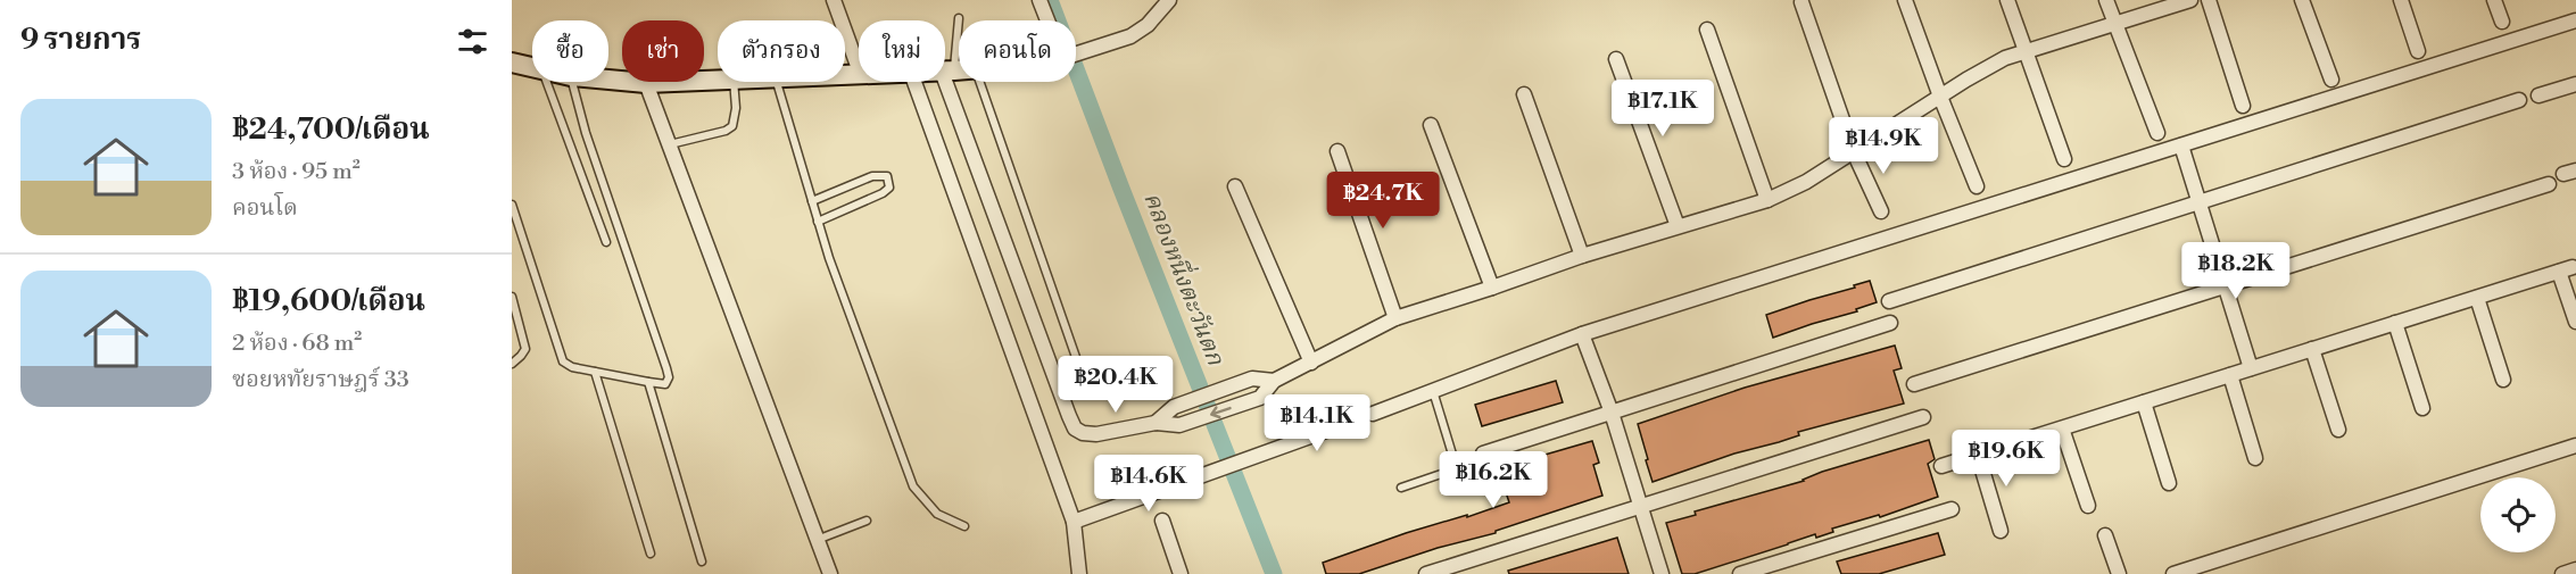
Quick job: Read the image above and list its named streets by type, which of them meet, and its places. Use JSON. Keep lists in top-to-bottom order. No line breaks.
{"water":["คลองหนึ่งตะวันตก"],"page":{"heading":"9 รายการ","chip":["ซื้อ","เช่า","ตัวกรอง","ใหม่","คอนโด"],"price":["฿17.1K","฿14.9K","฿24.7K","฿18.2K","฿20.4K","฿14.1K","฿19.6K","฿16.2K","฿14.6K"],"list":[{"name":"฿24,700/เดือน","note":"3 ห้อง · 95 m² · คอนโด"},{"name":"฿19,600/เดือน","note":"2 ห้อง · 68 m² · ซอยหทัยราษฎร์ 33"}]}}
